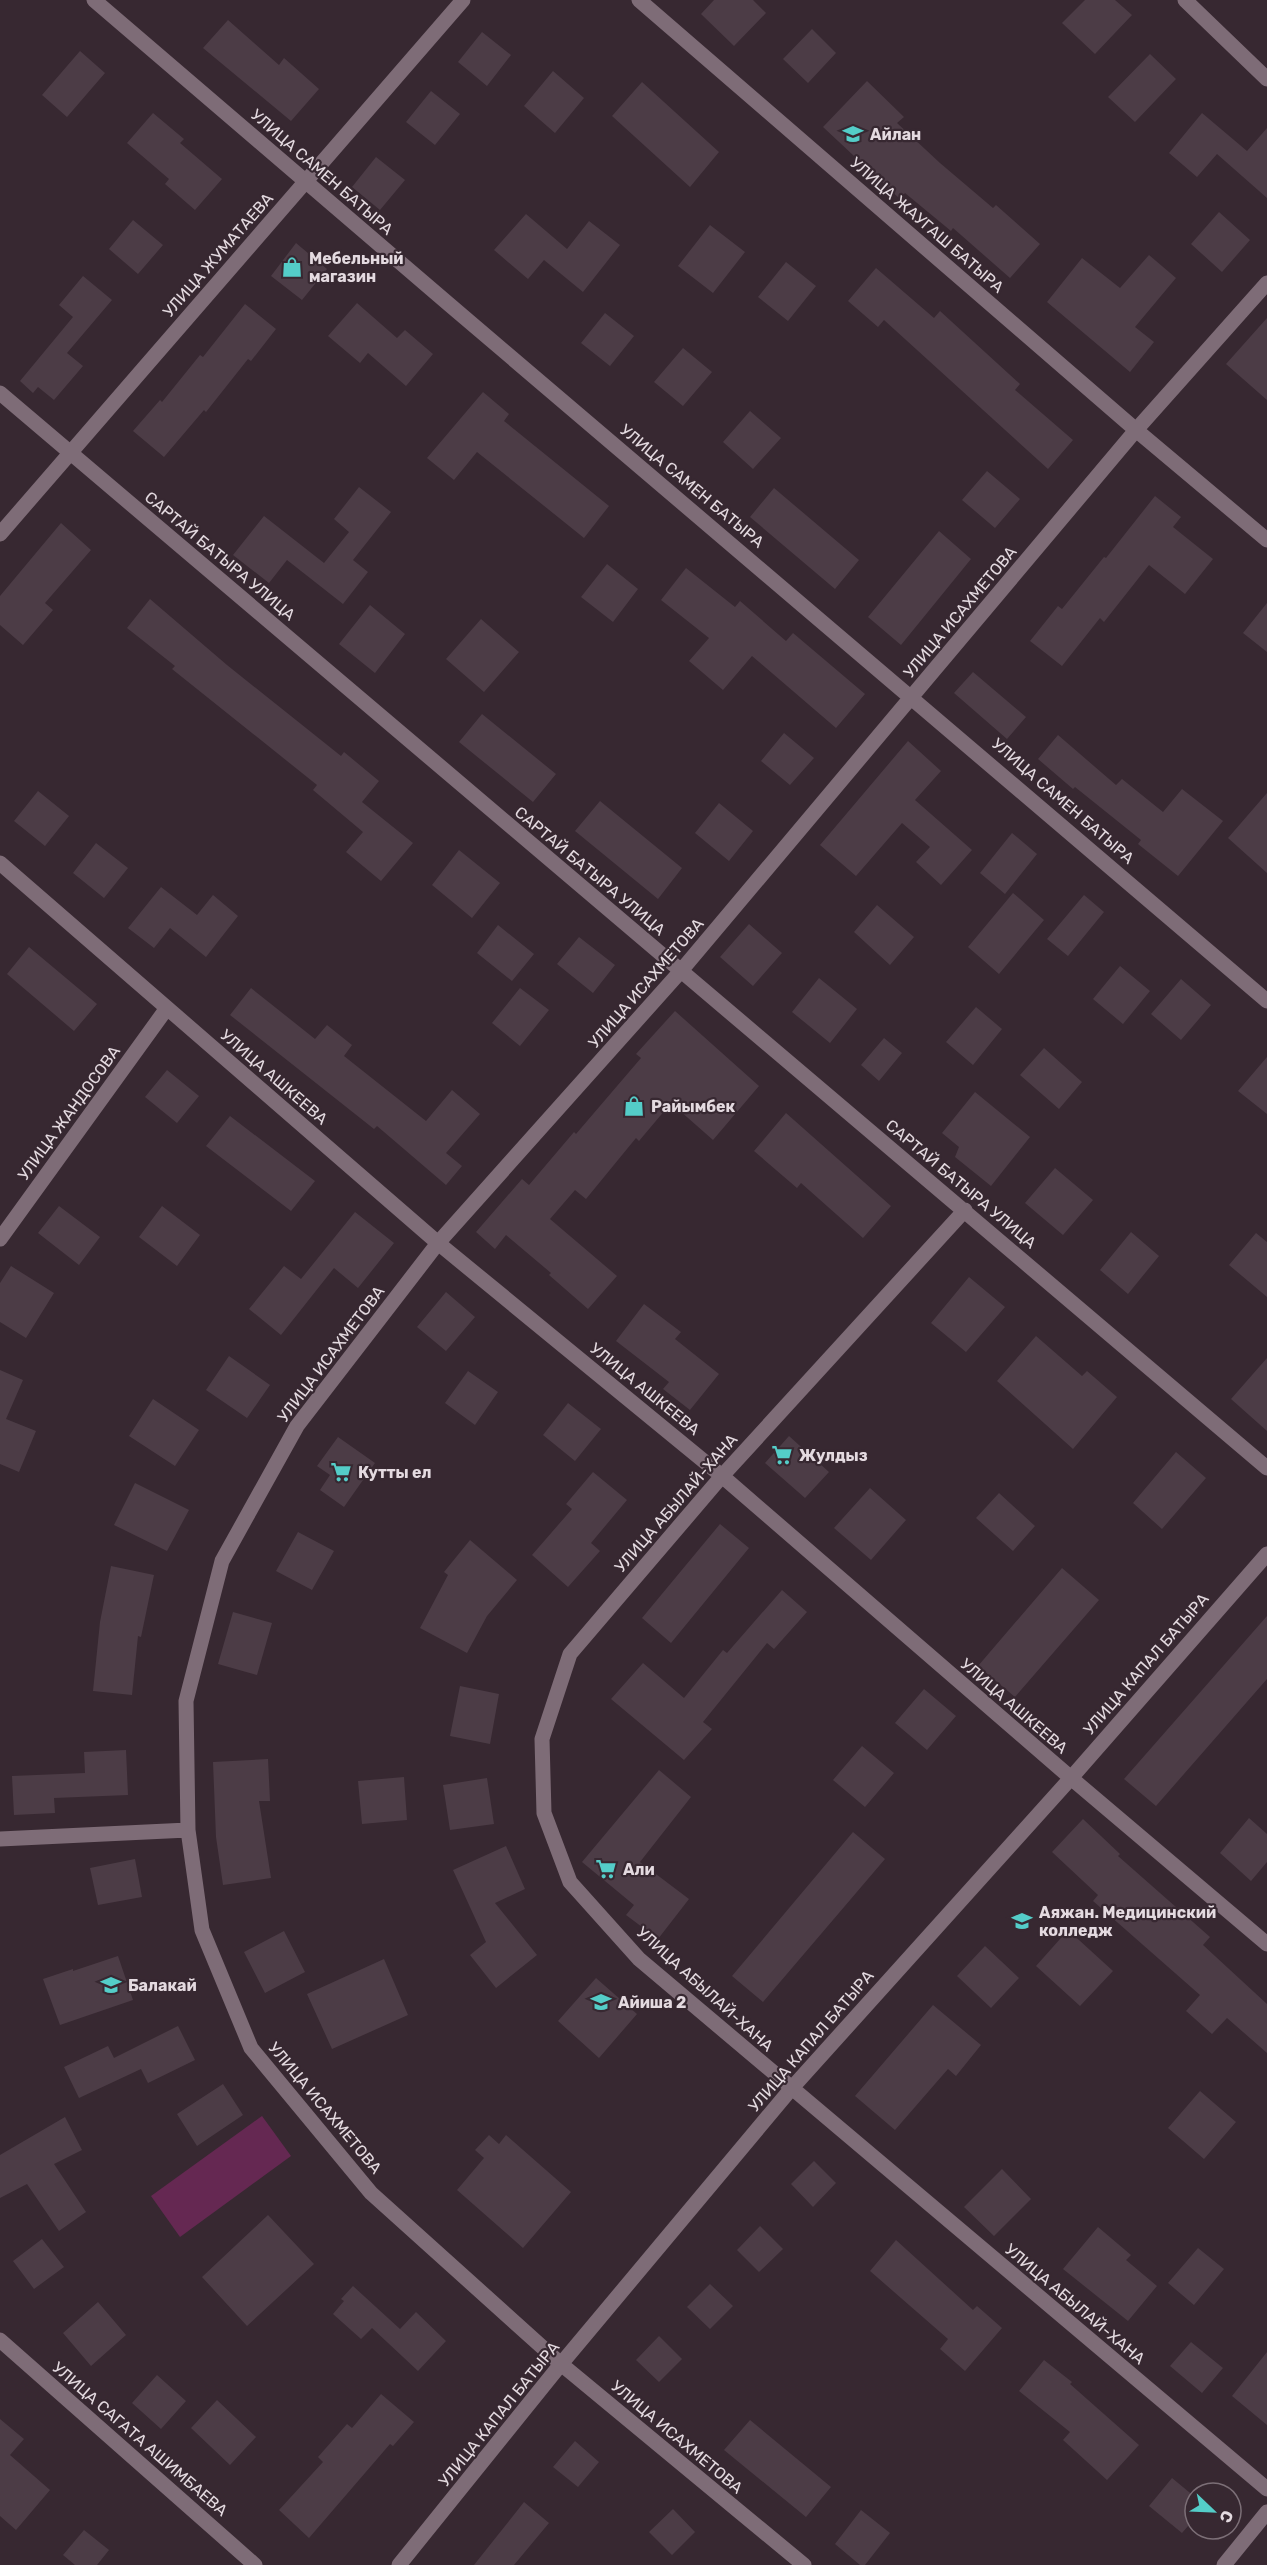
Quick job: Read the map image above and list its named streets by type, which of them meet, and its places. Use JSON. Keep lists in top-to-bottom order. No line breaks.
{"streets":{"street":["УЛИЦА САМЕН БАТЫРА","УЛИЦА ЖАУГАШ БАТЫРА","УЛИЦА ЖУМАТАЕВА","САРТАЙ БАТЫРА УЛИЦА","УЛИЦА ИСАХМЕТОВА","УЛИЦА АШКЕЕВА","УЛИЦА ЖАНДОСОВА","УЛИЦА АБЫЛАЙ-ХАНА","УЛИЦА КАПАЛ БАТЫРА","УЛИЦА САГАТА АШИМБАЕВА"]},"crossings":[["УЛИЦА САМЕН БАТЫРА","УЛИЦА ЖУМАТАЕВА"],["УЛИЦА САМЕН БАТЫРА","УЛИЦА ИСАХМЕТОВА"],["УЛИЦА ЖАУГАШ БАТЫРА","УЛИЦА ИСАХМЕТОВА"],["УЛИЦА ЖУМАТАЕВА","САРТАЙ БАТЫРА УЛИЦА"],["САРТАЙ БАТЫРА УЛИЦА","УЛИЦА ИСАХМЕТОВА"],["САРТАЙ БАТЫРА УЛИЦА","УЛИЦА АБЫЛАЙ-ХАНА"],["УЛИЦА ИСАХМЕТОВА","УЛИЦА АШКЕЕВА"],["УЛИЦА ИСАХМЕТОВА","УЛИЦА КАПАЛ БАТЫРА"],["УЛИЦА АШКЕЕВА","УЛИЦА ЖАНДОСОВА"],["УЛИЦА АШКЕЕВА","УЛИЦА АБЫЛАЙ-ХАНА"],["УЛИЦА АШКЕЕВА","УЛИЦА КАПАЛ БАТЫРА"],["УЛИЦА АБЫЛАЙ-ХАНА","УЛИЦА КАПАЛ БАТЫРА"]],"places":{"school or university":["Айлан","Аяжан. Медицинский колледж","Балакай","Айиша 2"],"shop":["Мебельный магазин","Райымбек"],"supermarket":["Жулдыз","Кутты ел","Али"]},"north":"bottom right"}
